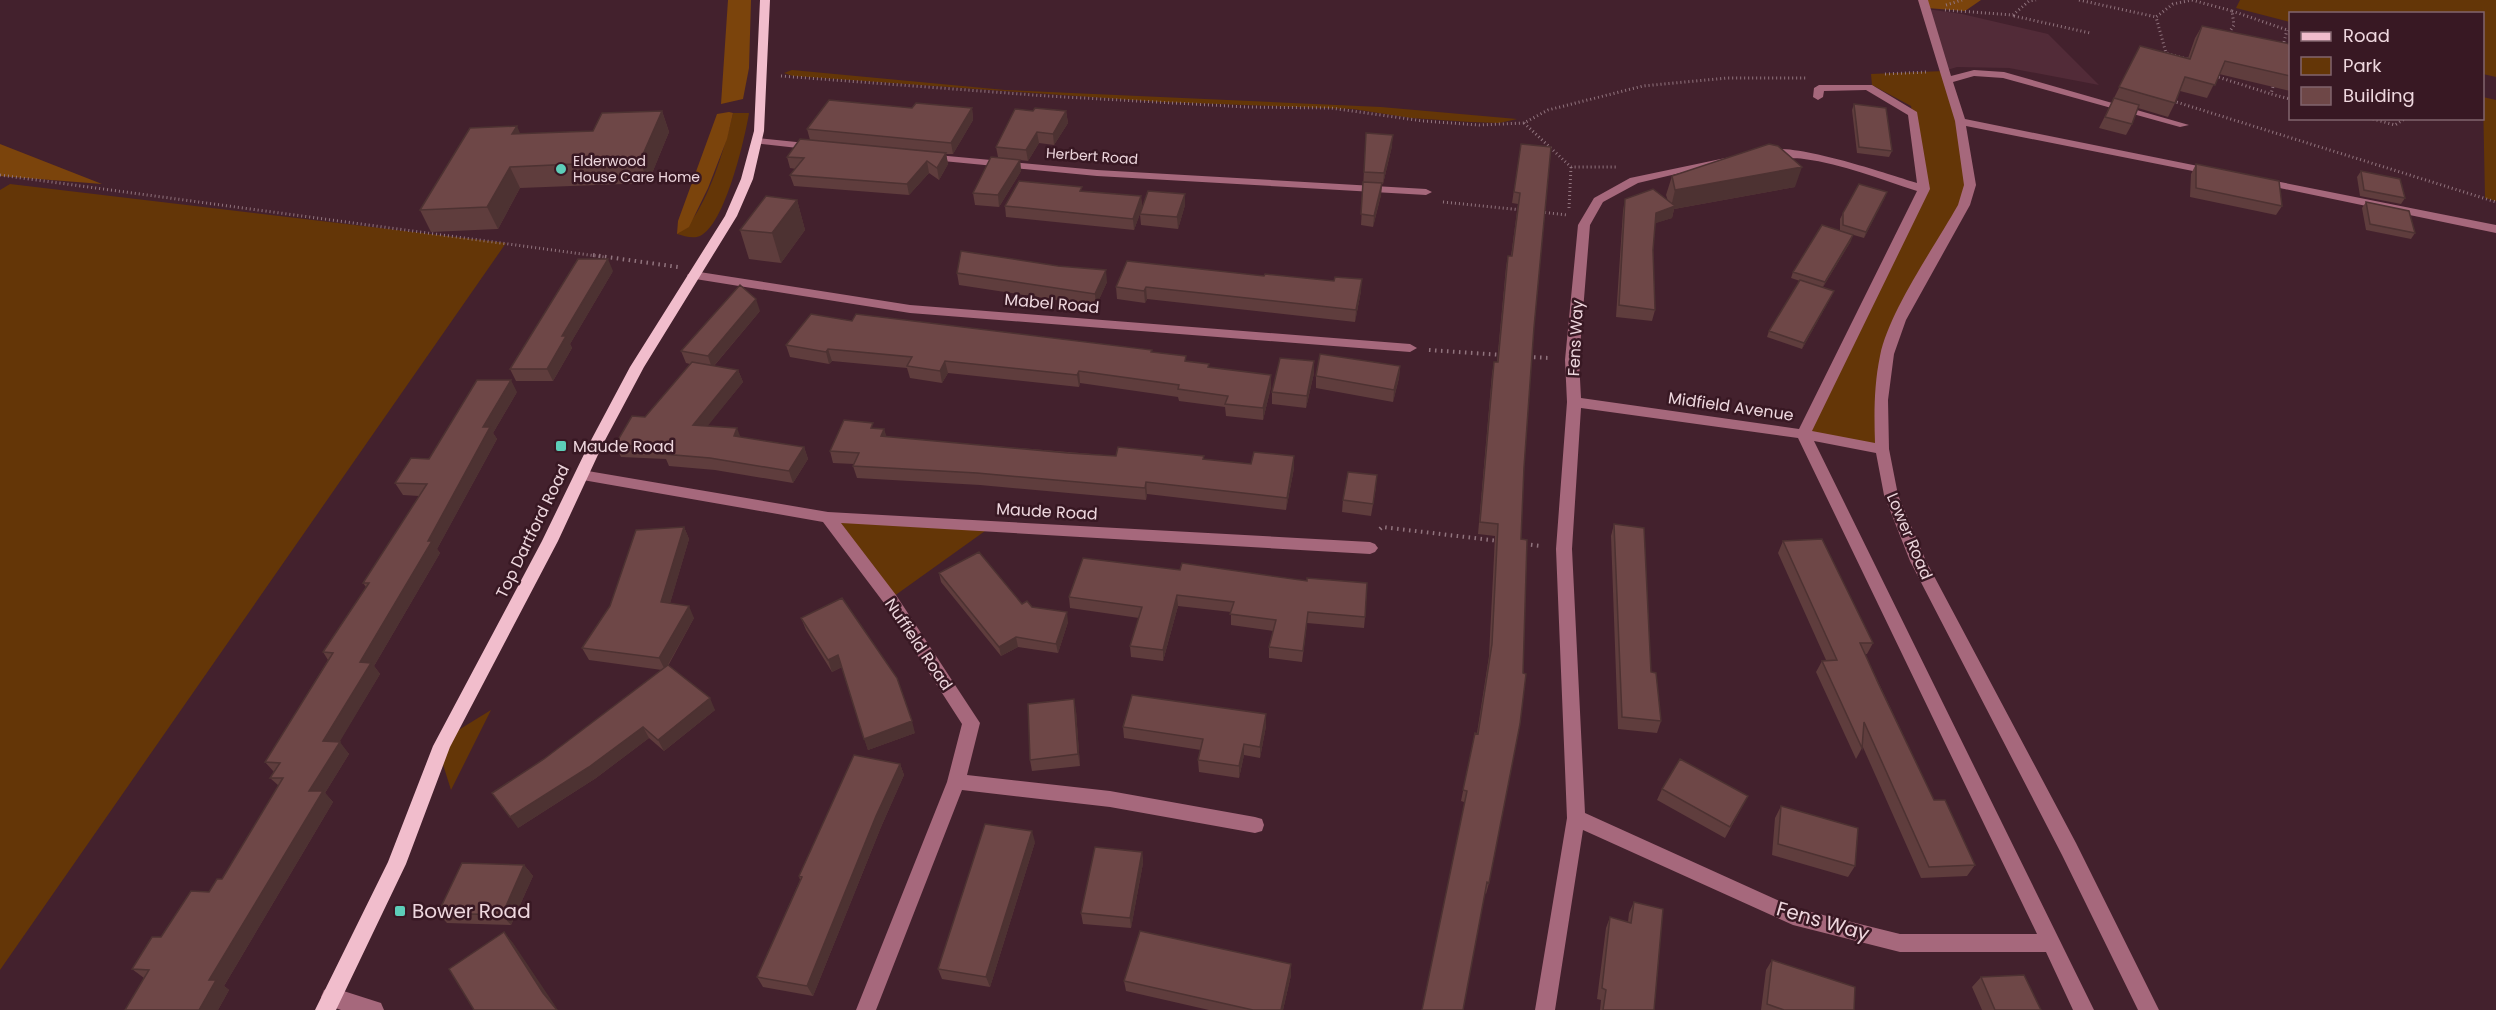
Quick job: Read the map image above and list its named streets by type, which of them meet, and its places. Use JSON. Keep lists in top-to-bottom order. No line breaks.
{"streets":{"main road":["Top Dartford Road"],"street":["Herbert Road","Mabel Road","Fens Way","Midfield Avenue","Maude Road","Lower Road","Nuffield Road"]},"crossings":[["Mabel Road","Top Dartford Road"],["Fens Way","Midfield Avenue"],["Midfield Avenue","Lower Road"],["Maude Road","Top Dartford Road"],["Maude Road","Nuffield Road"]],"places":{"other":["Elderwood House Care Home"],"transit":["Maude Road","Bower Road"]},"legend":["Road","Park","Building"]}
